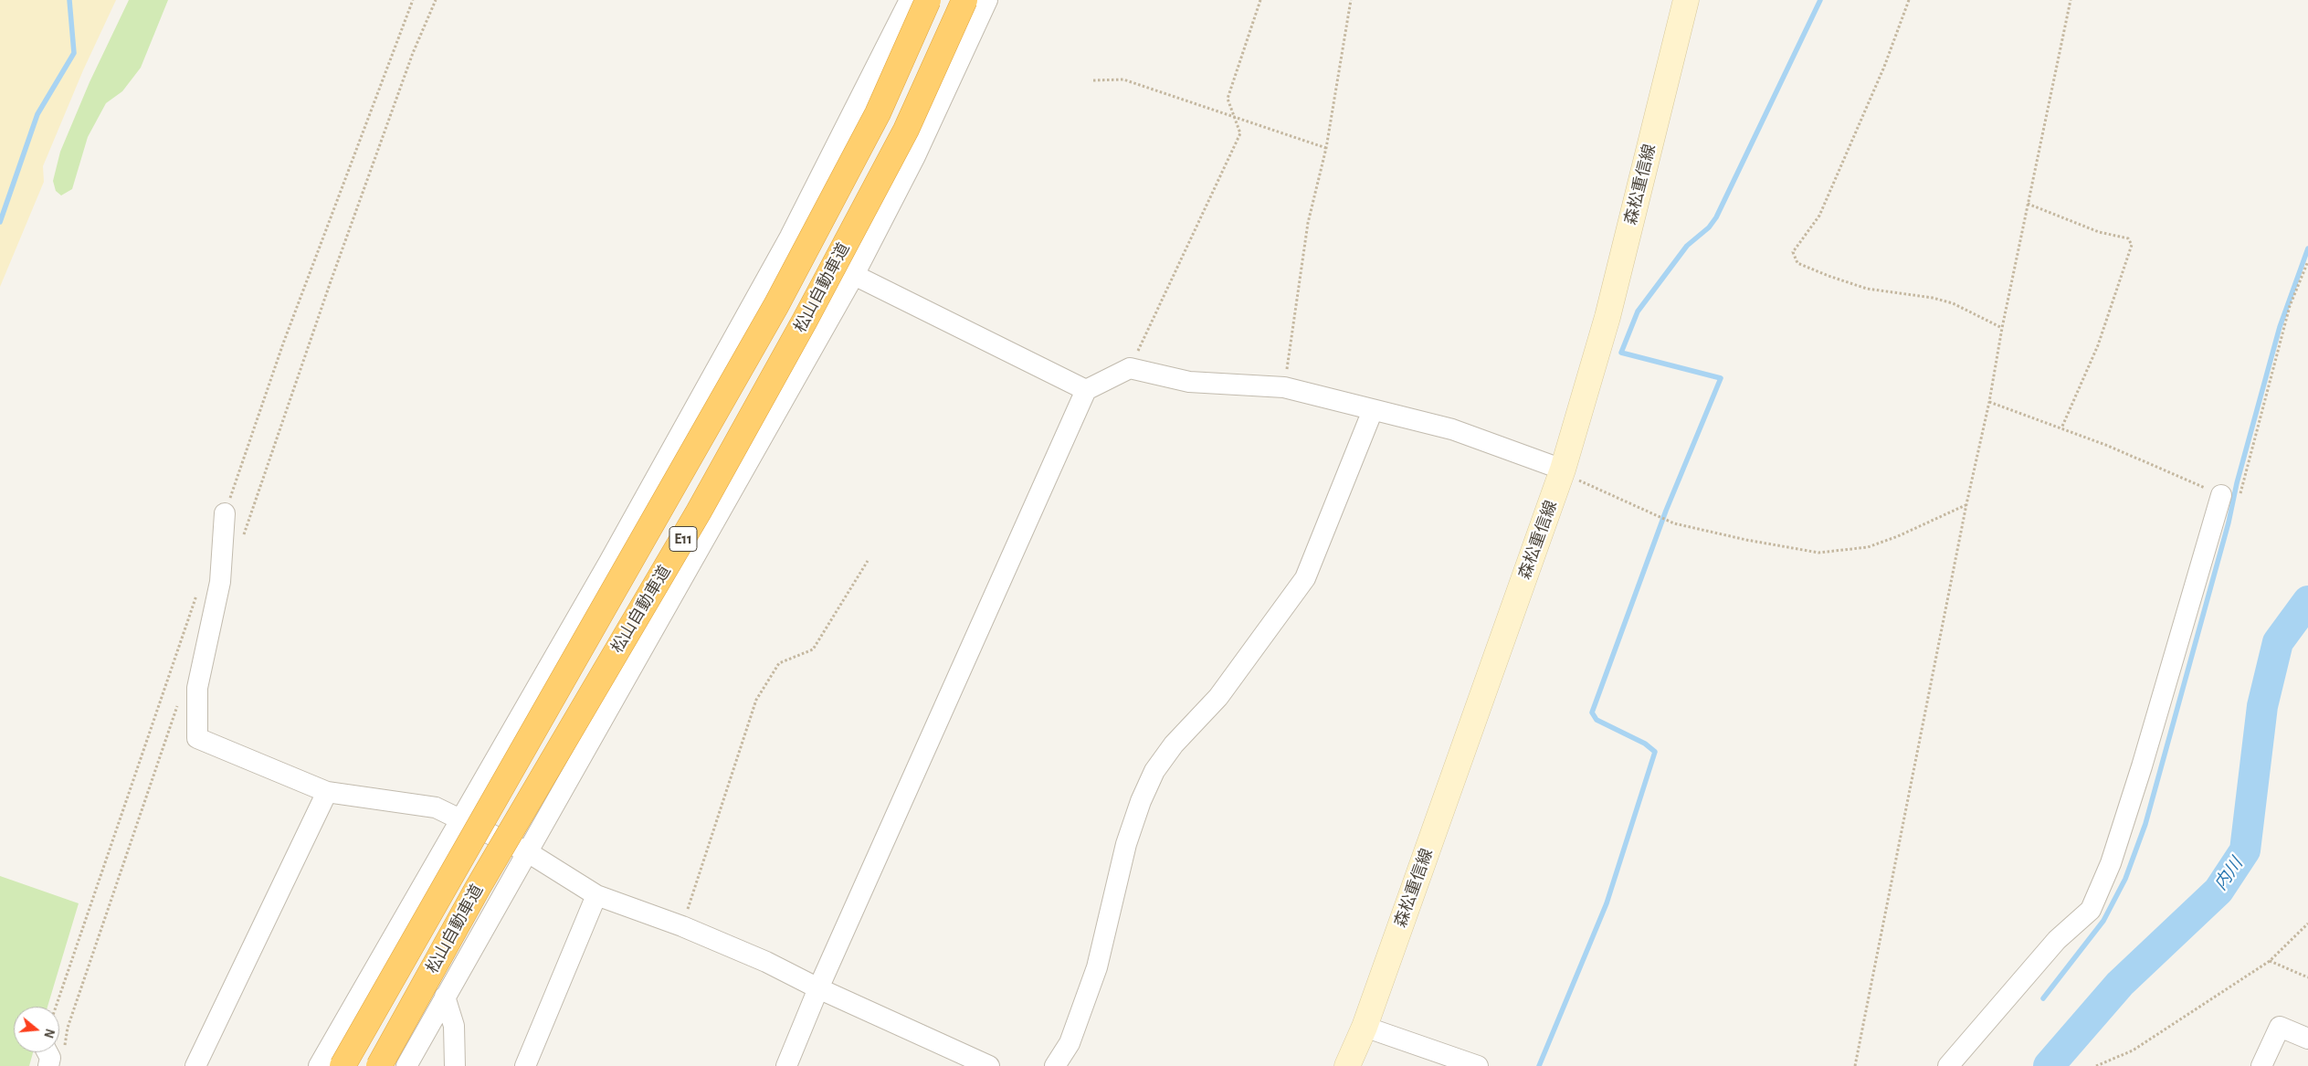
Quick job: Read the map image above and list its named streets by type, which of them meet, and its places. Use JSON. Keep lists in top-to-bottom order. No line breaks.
{"streets":{"highway":["松山自動車道","E11"],"main road":["森松重信線"]},"water":["内川"],"north":"right"}
